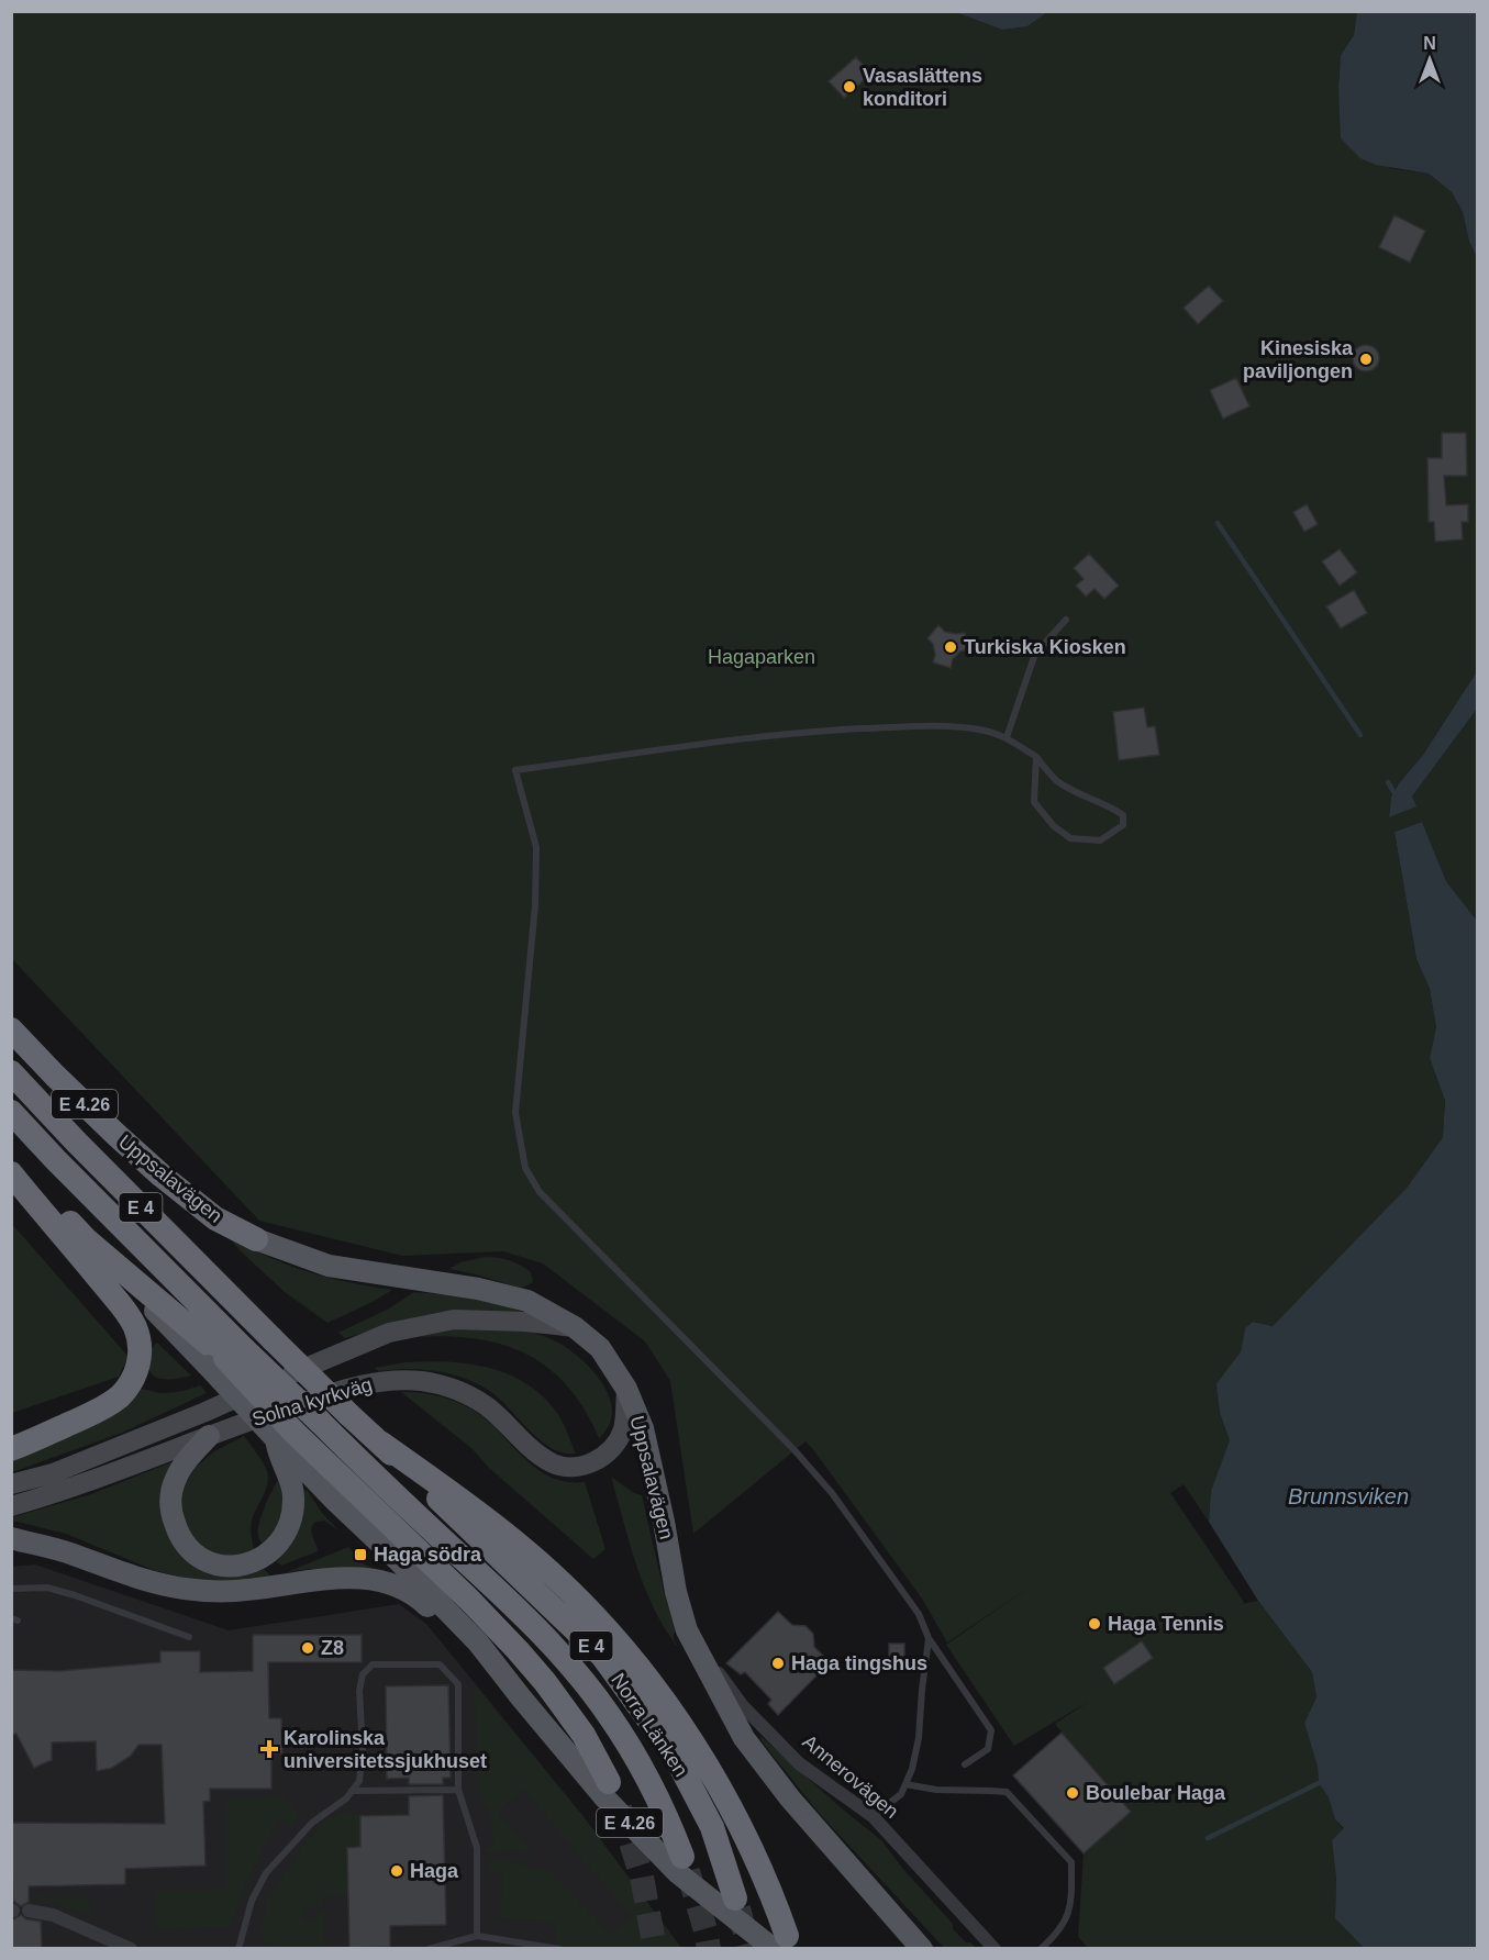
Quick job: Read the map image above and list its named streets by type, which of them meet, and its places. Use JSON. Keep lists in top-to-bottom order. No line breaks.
{"streets":{"highway":["E 4.26","Uppsalavägen","E 4","Norra Länken"],"street":["Solna kyrkväg","Annerovägen"]},"crossings":[["Uppsalavägen","Solna kyrkväg"],["Uppsalavägen","Norra Länken"],["Uppsalavägen","Annerovägen"],["E 4","Norra Länken"]],"water":["Brunnsviken"],"parks":["Hagaparken"],"places":{"other":["Vasaslättens konditori","Kinesiska paviljongen","Turkiska Kiosken","Haga Tennis","Z8","Haga tingshus","Boulebar Haga","Haga"],"transit":["Haga södra"],"health":["Karolinska universitetssjukhuset"]},"north":"top"}
